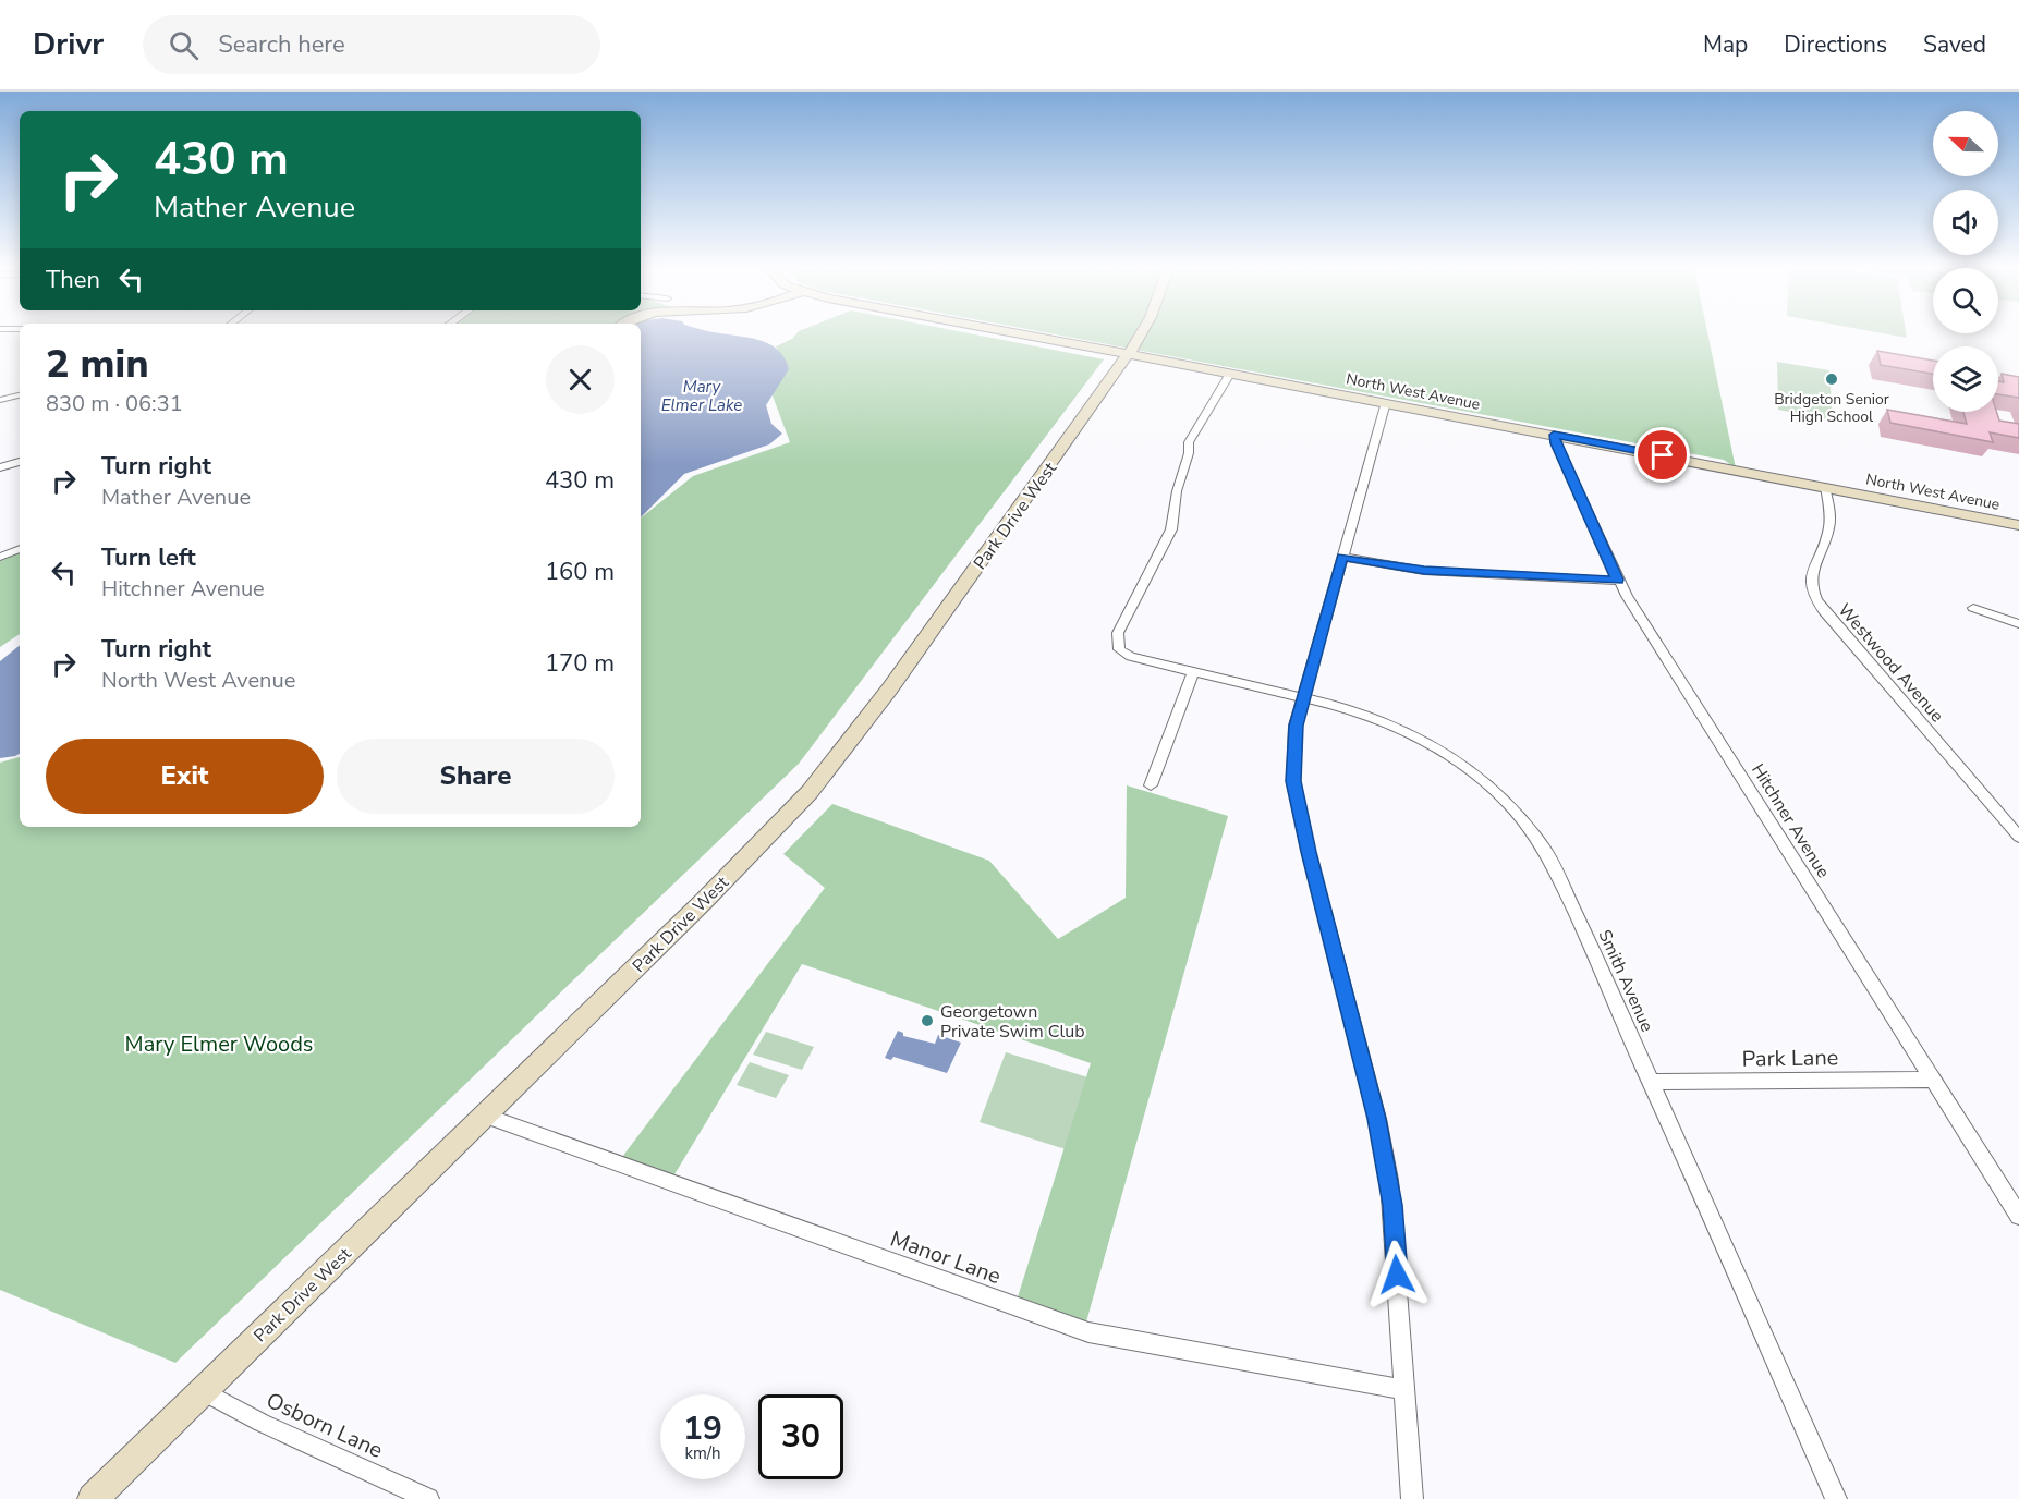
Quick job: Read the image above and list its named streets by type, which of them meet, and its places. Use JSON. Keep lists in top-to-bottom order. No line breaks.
{"streets":{"street":["North West Avenue","Park Drive West","Westwood Avenue","Hitchner Avenue","Smith Avenue","Park Lane","Manor Lane","Osborn Lane"]},"crossings":[["North West Avenue","Park Drive West"],["North West Avenue","Westwood Avenue"],["North West Avenue","Hitchner Avenue"],["North West Avenue","Smith Avenue"],["Park Drive West","Manor Lane"],["Park Drive West","Osborn Lane"],["Hitchner Avenue","Park Lane"],["Smith Avenue","Park Lane"]],"water":["Mary Elmer Lake"],"parks":["Mary Elmer Woods"],"places":["Bridgeton Senior High School","Georgetown Private Swim Club"],"north":"left","page":{"header":"Drivr","search":"Search here","nav":["Map","Directions","Saved"],"turn":["430 m","Mather Avenue"],"then":"Then","heading":["2 min","830 m · 06:31"],"list":[{"name":"Turn right","note":"Mather Avenue","value":"430 m"},{"name":"Turn left","note":"Hitchner Avenue","value":"160 m"},{"name":"Turn right","note":"North West Avenue","value":"170 m"}],"buttons":["Exit","Share"],"speed":"19 km/h","limit":"30"}}
